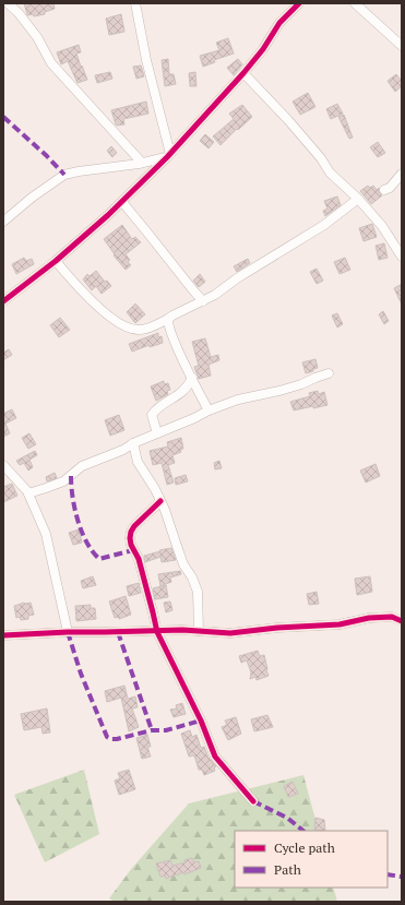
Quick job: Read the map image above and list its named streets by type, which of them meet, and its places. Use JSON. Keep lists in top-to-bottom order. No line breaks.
{"legend":["Cycle path","Path"]}
